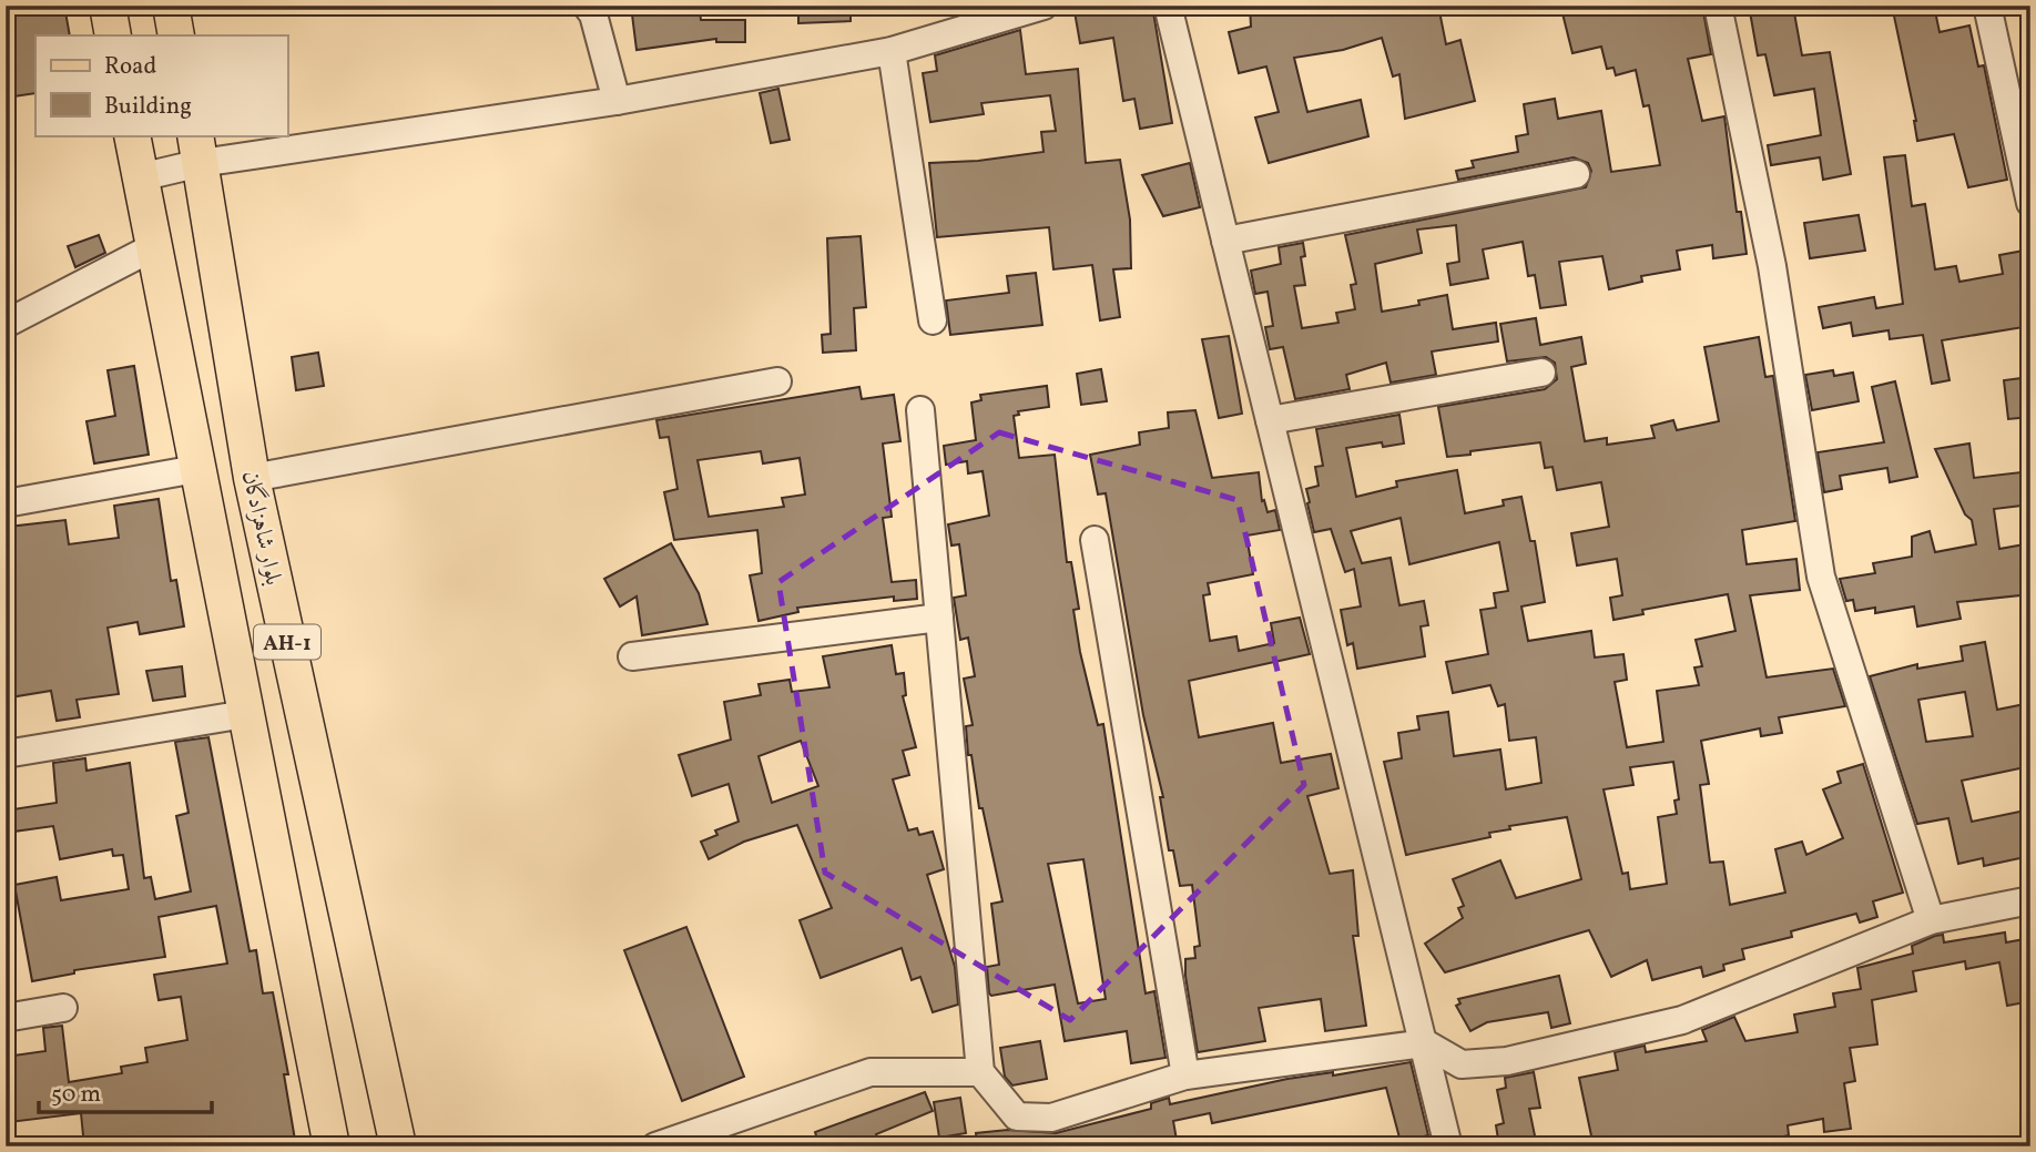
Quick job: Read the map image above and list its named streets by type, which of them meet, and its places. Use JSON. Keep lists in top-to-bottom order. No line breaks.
{"streets":{"main road":["بلوار شاهزادگان","AH-1"]},"legend":["Road","Building"],"scale_bar":"50 m"}
